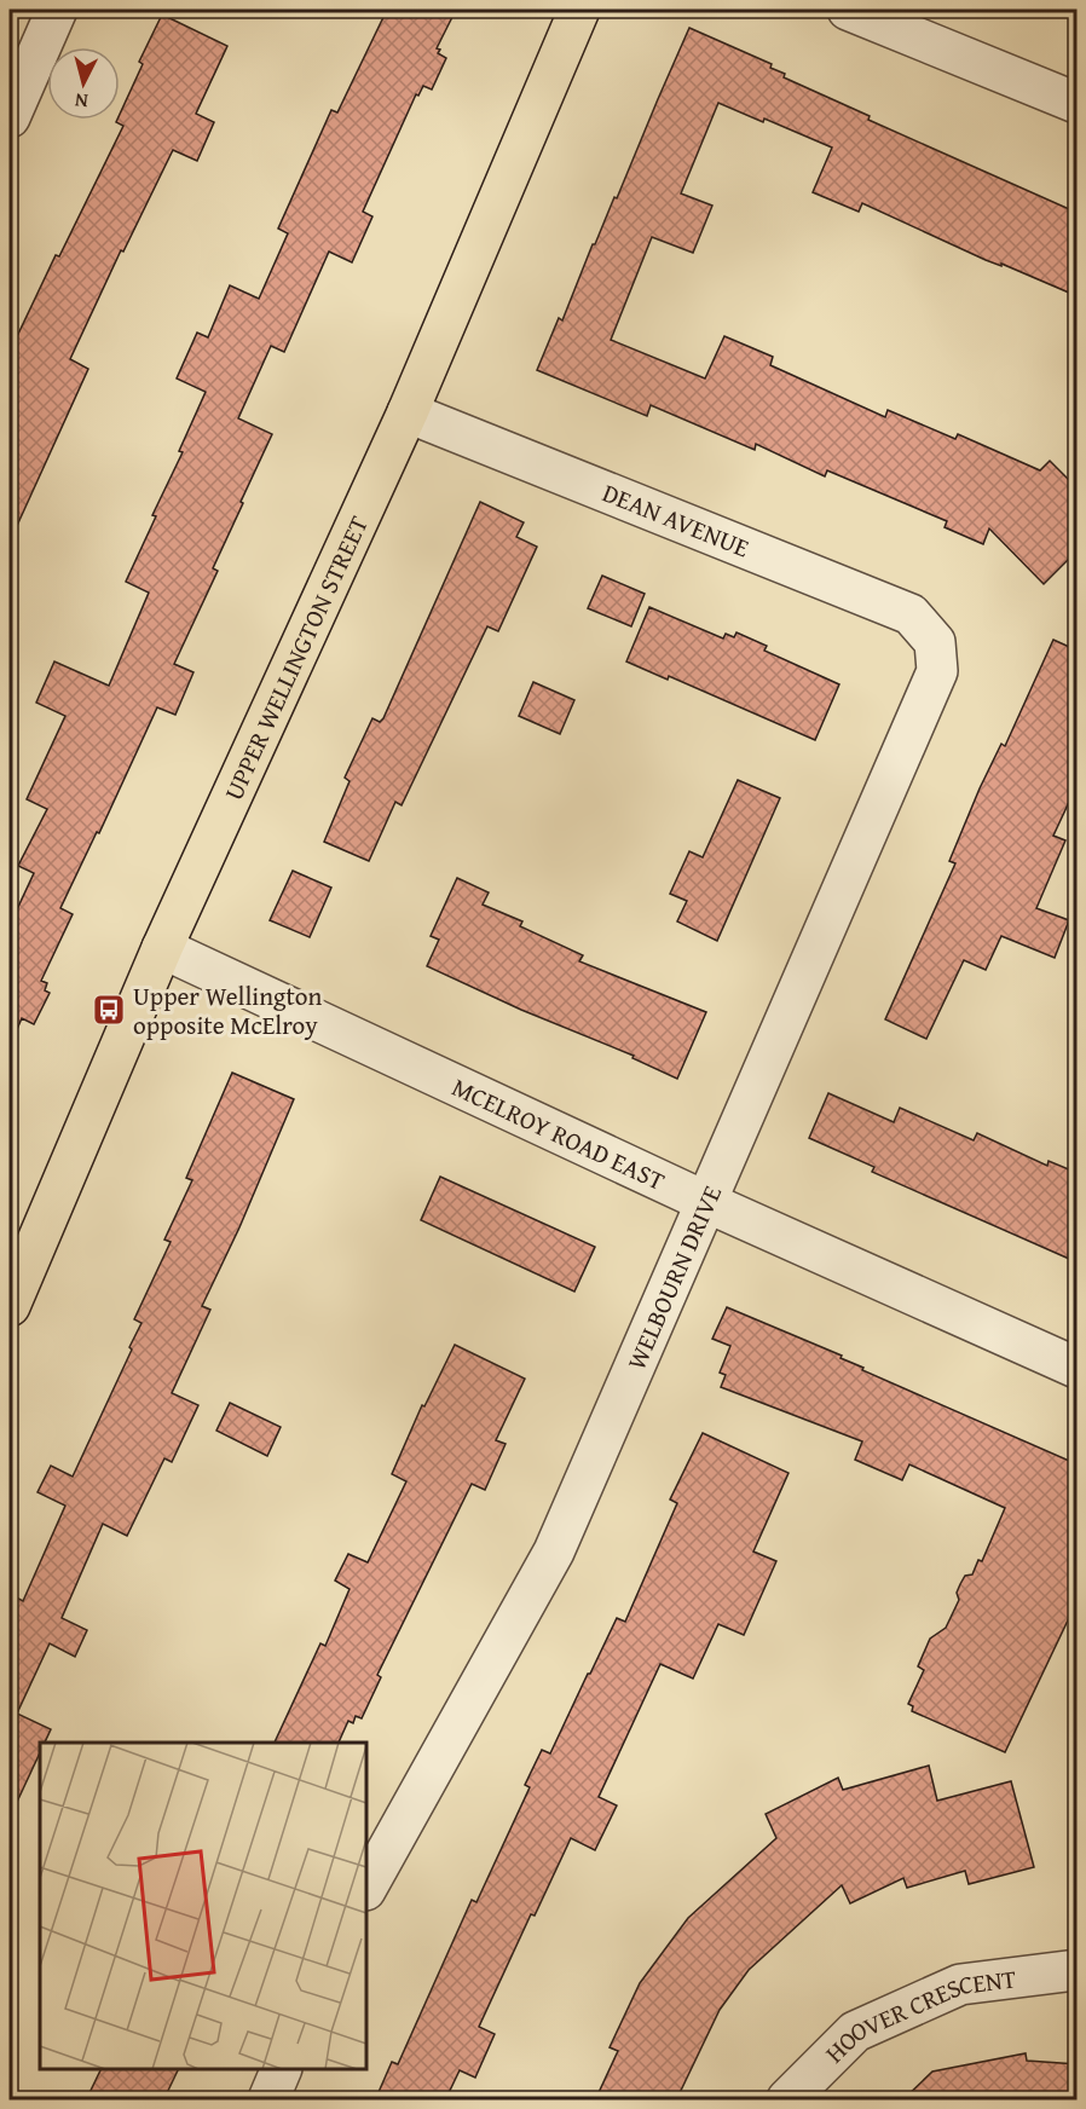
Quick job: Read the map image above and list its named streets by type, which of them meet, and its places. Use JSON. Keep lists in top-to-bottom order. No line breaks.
{"streets":{"main road":["UPPER WELLINGTON STREET"],"street":["DEAN AVENUE","MCELROY ROAD EAST","WELBOURN DRIVE","HOOVER CRESCENT"]},"crossings":[["DEAN AVENUE","UPPER WELLINGTON STREET"],["DEAN AVENUE","WELBOURN DRIVE"],["UPPER WELLINGTON STREET","MCELROY ROAD EAST"],["MCELROY ROAD EAST","WELBOURN DRIVE"]],"places":{"bus stop":["Upper Wellington opposite McElroy"]},"north":"bottom"}
